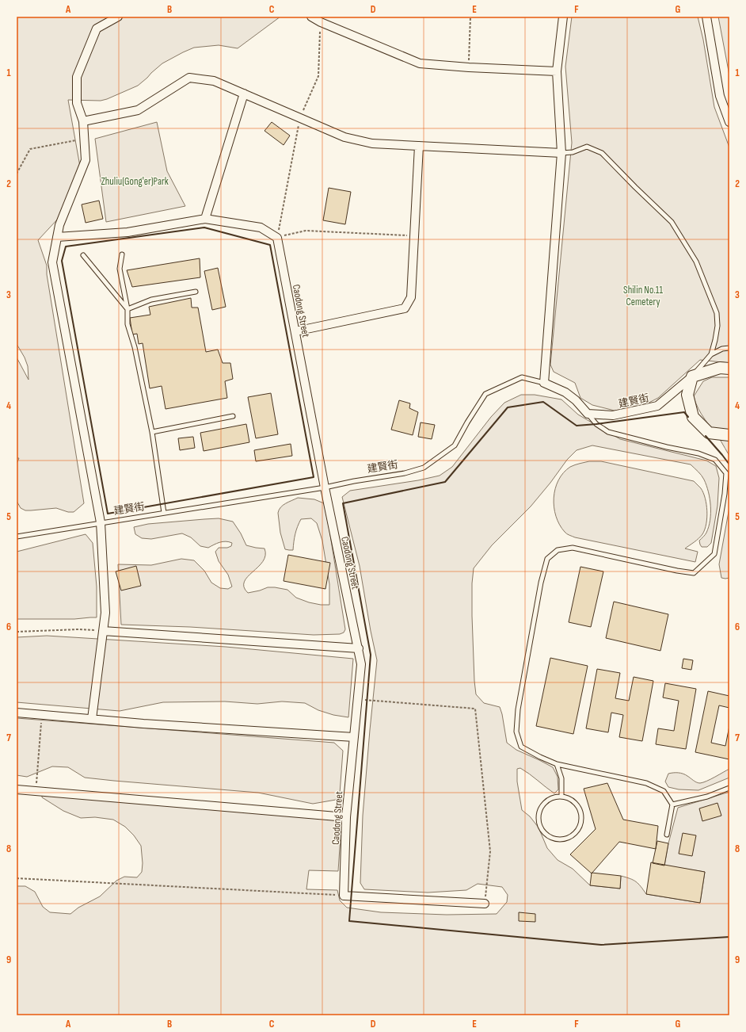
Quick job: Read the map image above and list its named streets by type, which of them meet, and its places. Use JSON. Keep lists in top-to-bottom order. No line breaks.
{"streets":{"street":["Caodong Street","建賢街"]},"crossings":[["Caodong Street","建賢街"]],"parks":["Zhuliu(Gong'er)Park","Shilin No.11 Cemetery"],"grid":{"columns":["A","B","C","D","E","F","G"],"rows":["1","2","3","4","5","6","7","8","9"]}}
